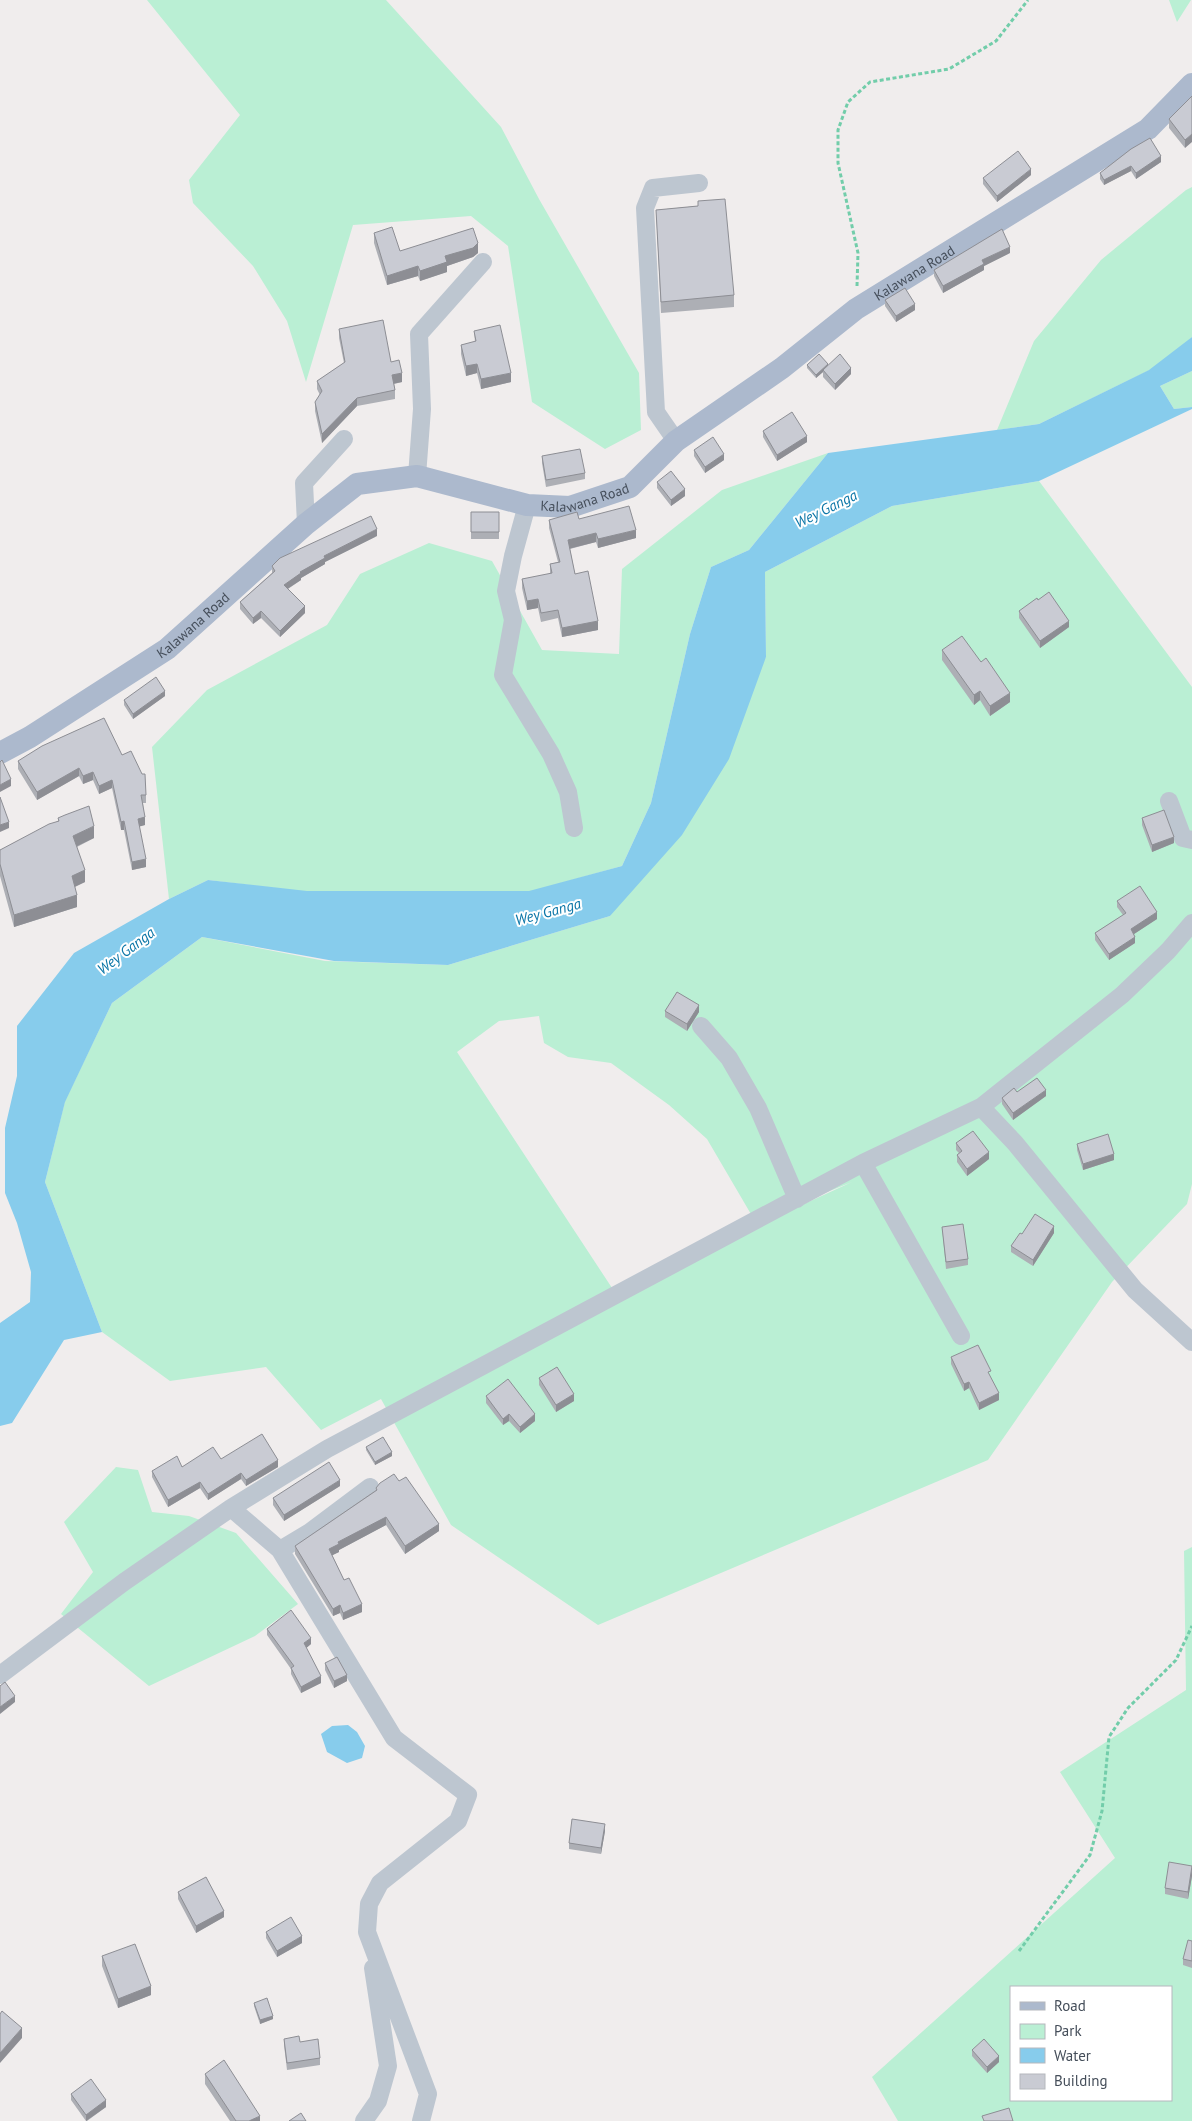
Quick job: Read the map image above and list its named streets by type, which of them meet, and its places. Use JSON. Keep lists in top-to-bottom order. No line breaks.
{"streets":{"main road":["Kalawana Road"]},"water":["Wey Ganga"],"legend":["Road","Park","Water","Building"]}
